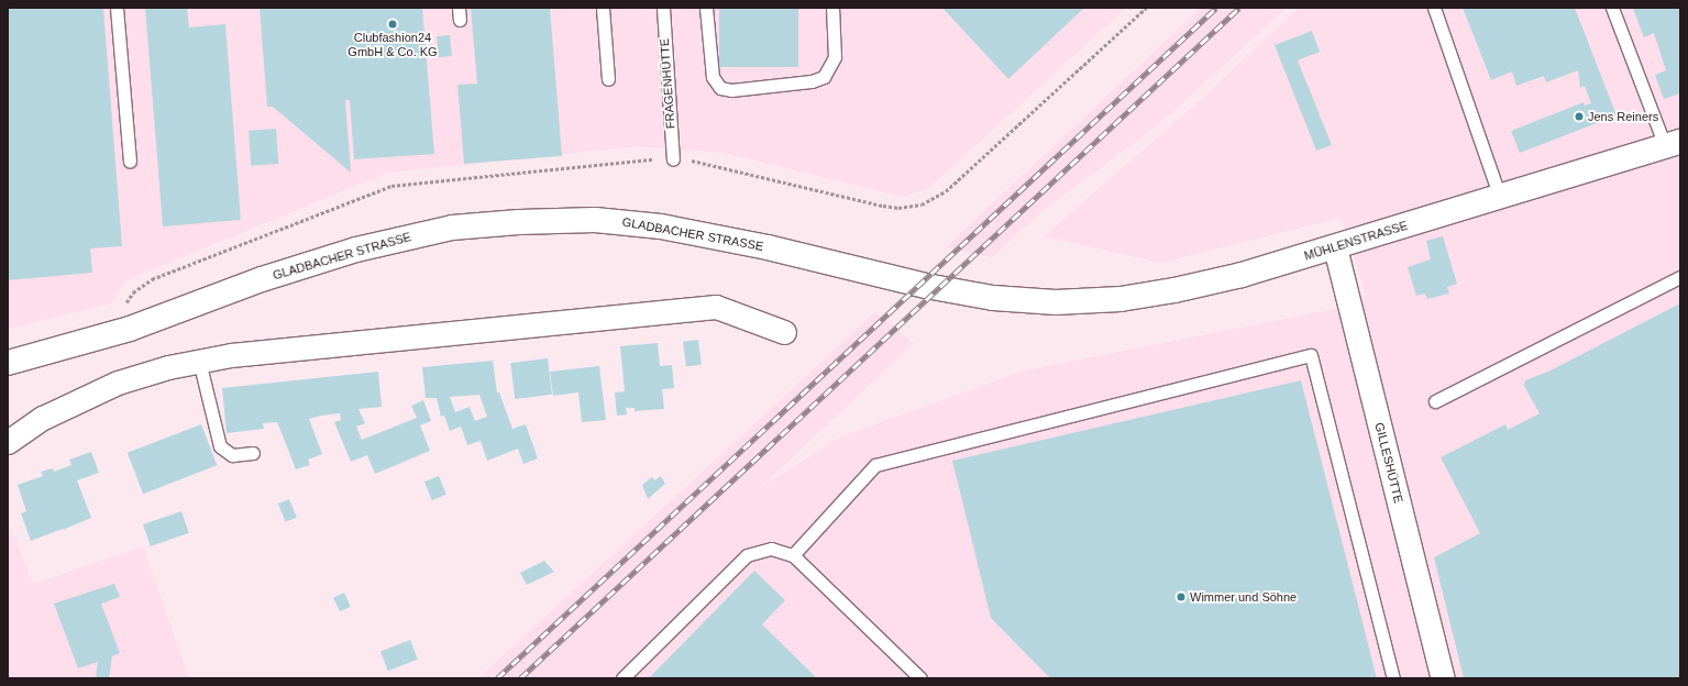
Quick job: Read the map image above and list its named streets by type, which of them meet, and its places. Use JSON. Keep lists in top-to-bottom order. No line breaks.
{"streets":{"street":["GLADBACHER STRASSE","MÜHLENSTRASSE","GILLESHÜTTE"],"lane":["FRAGENHÜTTE"]},"crossings":[["GLADBACHER STRASSE","MÜHLENSTRASSE"],["MÜHLENSTRASSE","GILLESHÜTTE"]],"places":["Clubfashion24 GmbH & Co. KG","Jens Reiners","Wimmer und Söhne"]}
